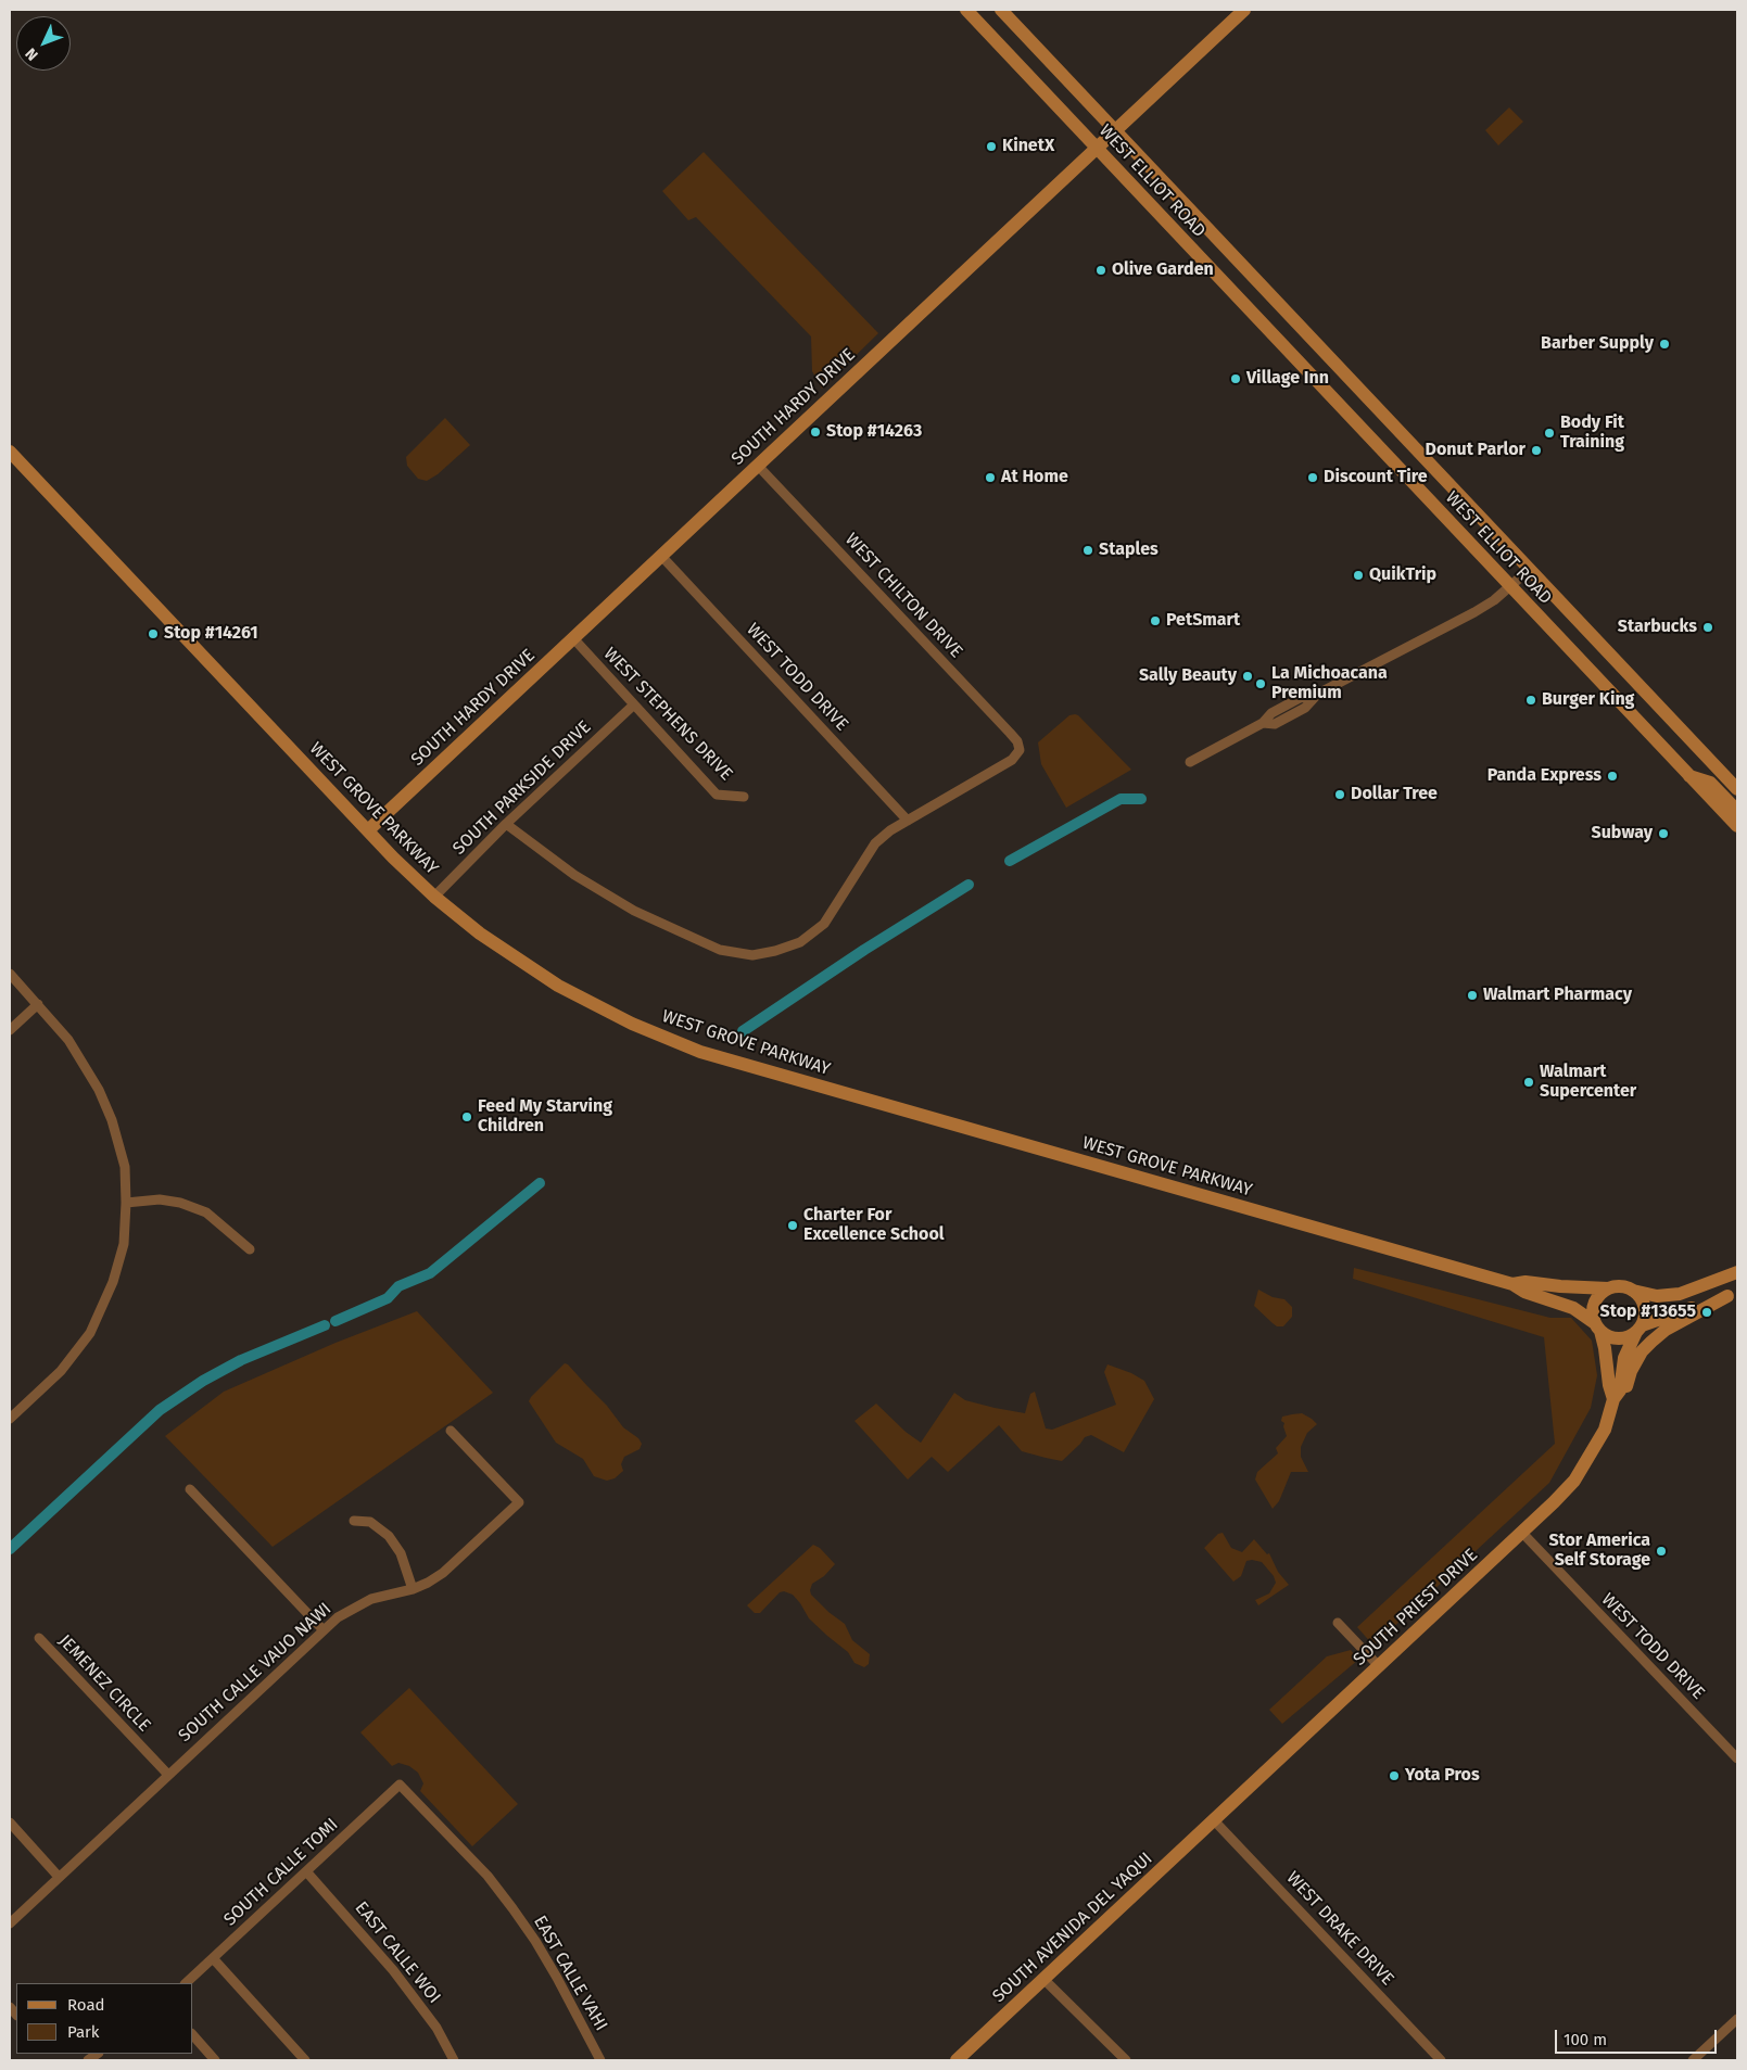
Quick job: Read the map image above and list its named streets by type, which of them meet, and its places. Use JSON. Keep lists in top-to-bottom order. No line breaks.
{"streets":{"street":["WEST ELLIOT ROAD","SOUTH HARDY DRIVE","WEST CHILTON DRIVE","WEST TODD DRIVE","WEST STEPHENS DRIVE","SOUTH PARKSIDE DRIVE","WEST GROVE PARKWAY","SOUTH PRIEST DRIVE","SOUTH CALLE VAUO NAWI","JEMENEZ CIRCLE","SOUTH CALLE TOMI","SOUTH AVENIDA DEL YAQUI","WEST DRAKE DRIVE","EAST CALLE WOI","EAST CALLE VAHI"]},"crossings":[["WEST ELLIOT ROAD","SOUTH HARDY DRIVE"],["SOUTH HARDY DRIVE","WEST CHILTON DRIVE"],["SOUTH HARDY DRIVE","WEST TODD DRIVE"],["SOUTH HARDY DRIVE","WEST STEPHENS DRIVE"],["SOUTH HARDY DRIVE","WEST GROVE PARKWAY"],["WEST CHILTON DRIVE","WEST TODD DRIVE"],["WEST TODD DRIVE","SOUTH PRIEST DRIVE"],["WEST STEPHENS DRIVE","SOUTH PARKSIDE DRIVE"],["SOUTH PARKSIDE DRIVE","WEST GROVE PARKWAY"],["WEST GROVE PARKWAY","SOUTH PRIEST DRIVE"],["SOUTH PRIEST DRIVE","SOUTH AVENIDA DEL YAQUI"],["SOUTH PRIEST DRIVE","WEST DRAKE DRIVE"],["SOUTH CALLE VAUO NAWI","JEMENEZ CIRCLE"],["SOUTH CALLE TOMI","EAST CALLE WOI"],["SOUTH CALLE TOMI","EAST CALLE VAHI"],["SOUTH AVENIDA DEL YAQUI","WEST DRAKE DRIVE"]],"places":["KinetX","Olive Garden","Barber Supply","Village Inn","Stop #14263","Body Fit Training","Donut Parlor","At Home","Discount Tire","Staples","QuikTrip","PetSmart","Starbucks","Stop #14261","Sally Beauty","La Michoacana Premium","Burger King","Panda Express","Dollar Tree","Subway","Walmart Pharmacy","Walmart Supercenter","Feed My Starving Children","Charter For Excellence School","Stop #13655","Stor America Self Storage","Yota Pros"],"legend":["Road","Park"],"scale_bar":"100 m","north":"bottom left"}
